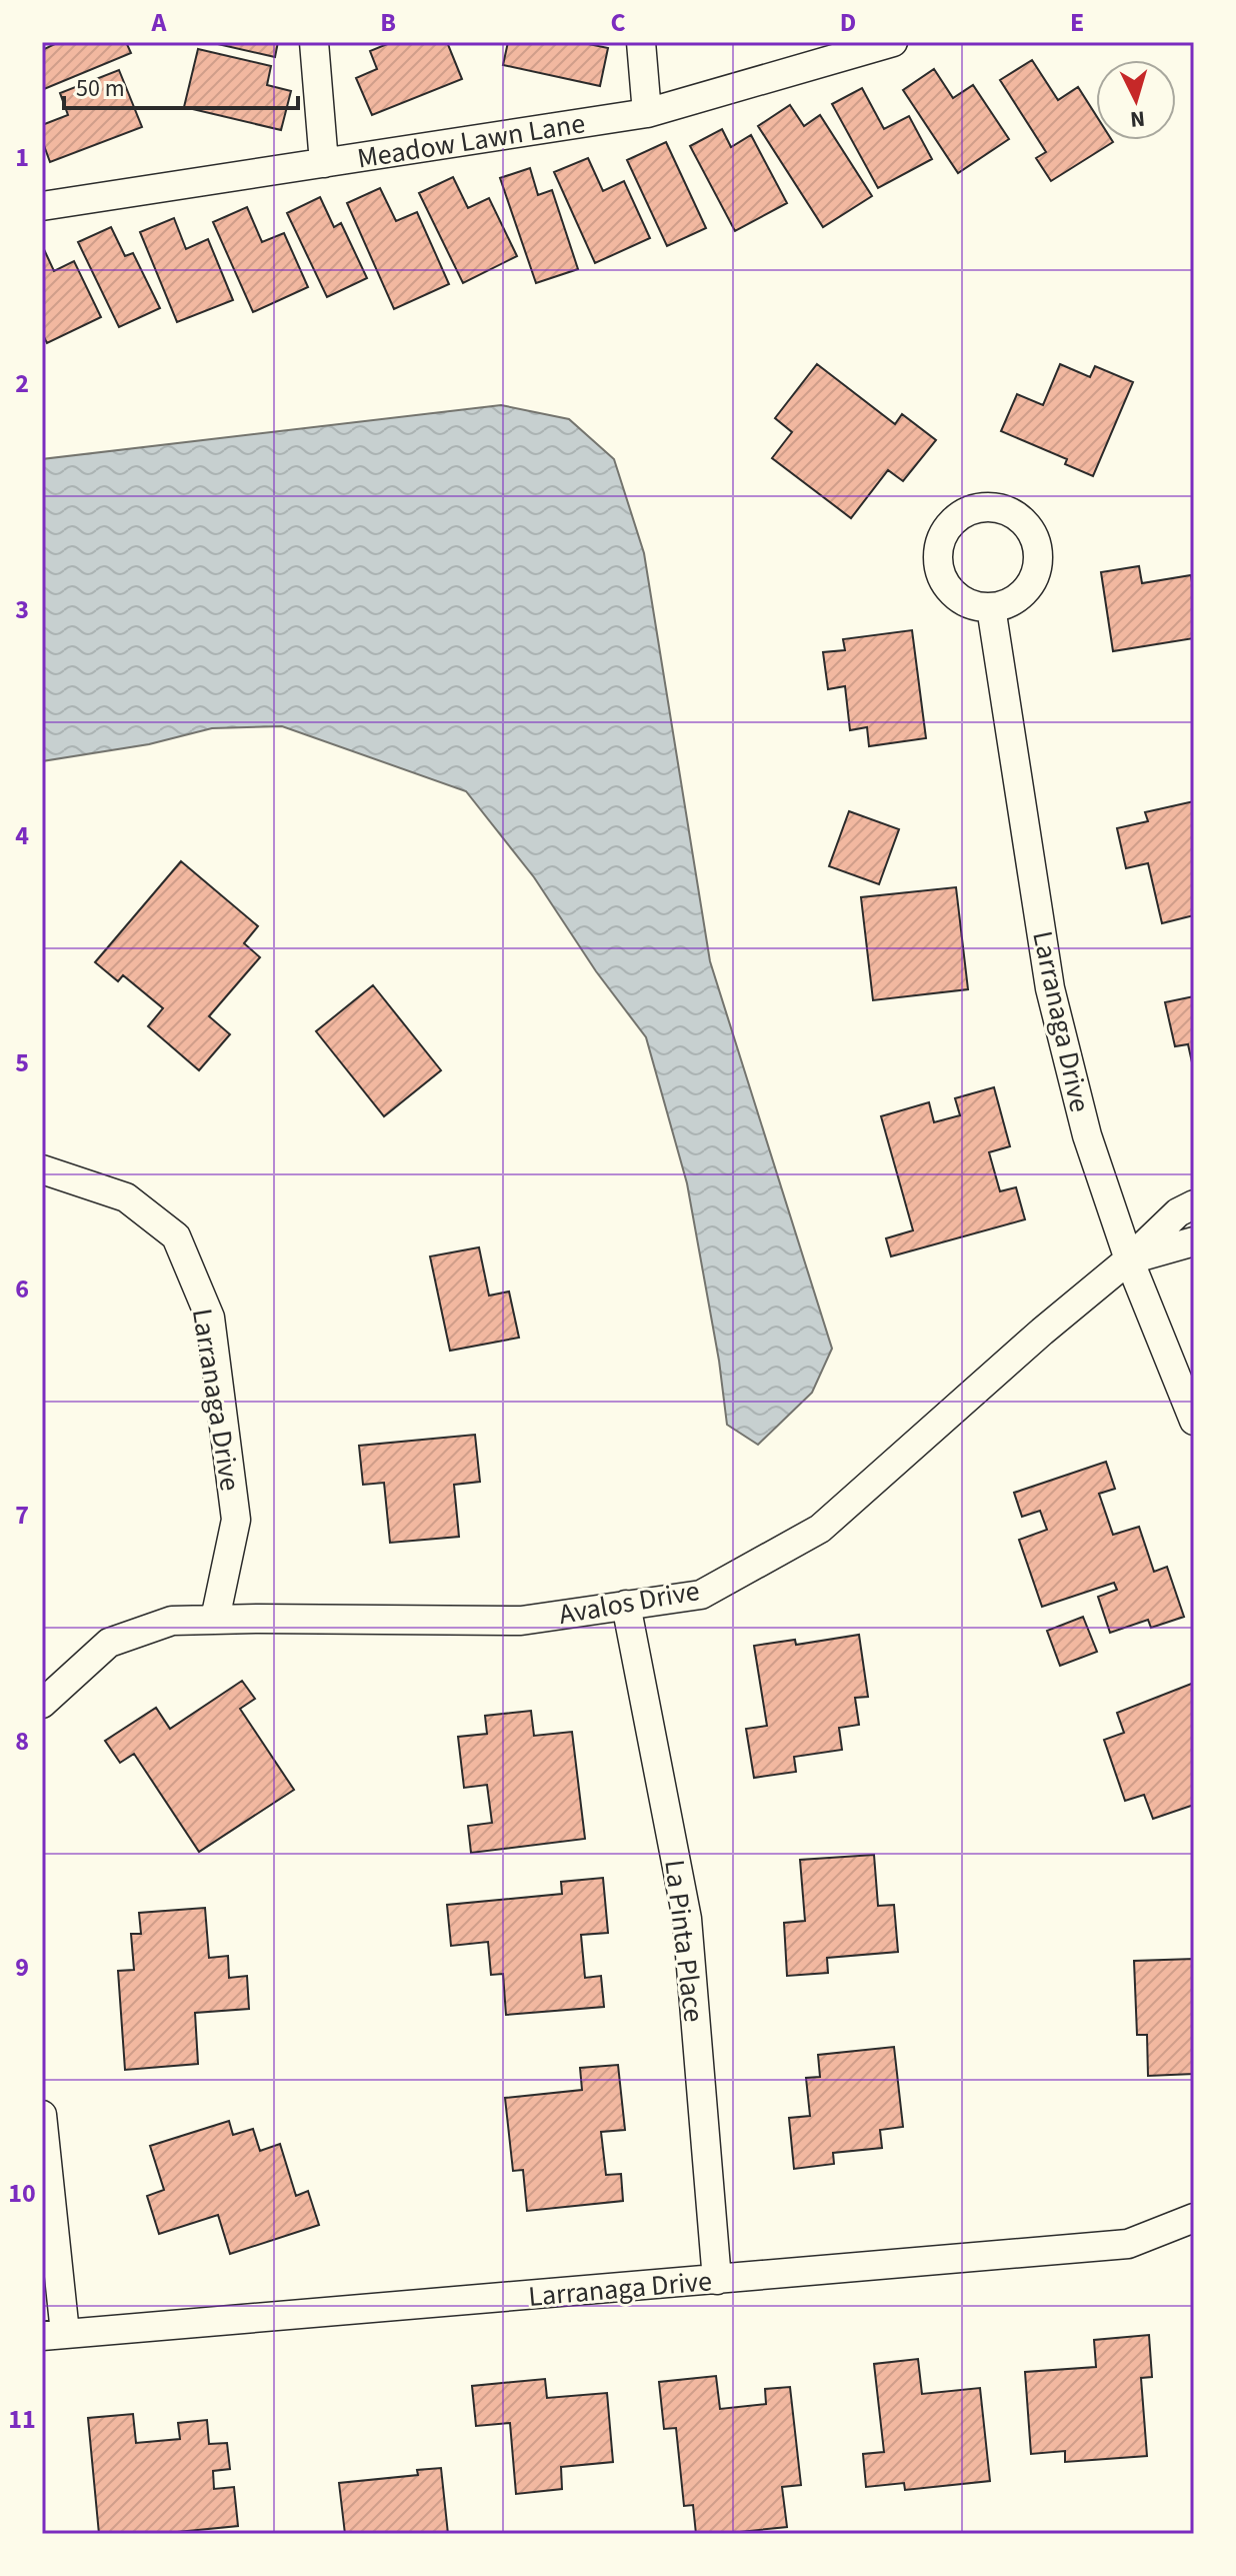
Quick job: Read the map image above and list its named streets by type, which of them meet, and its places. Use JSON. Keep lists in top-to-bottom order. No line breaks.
{"streets":{"street":["Meadow Lawn Lane","Larranaga Drive","Avalos Drive","La Pinta Place"]},"crossings":[["Larranaga Drive","Avalos Drive"],["Larranaga Drive","La Pinta Place"],["Avalos Drive","La Pinta Place"]],"scale_bar":"50 m","north":"bottom","grid":{"columns":["A","B","C","D","E"],"rows":["1","2","3","4","5","6","7","8","9","10","11"]}}
